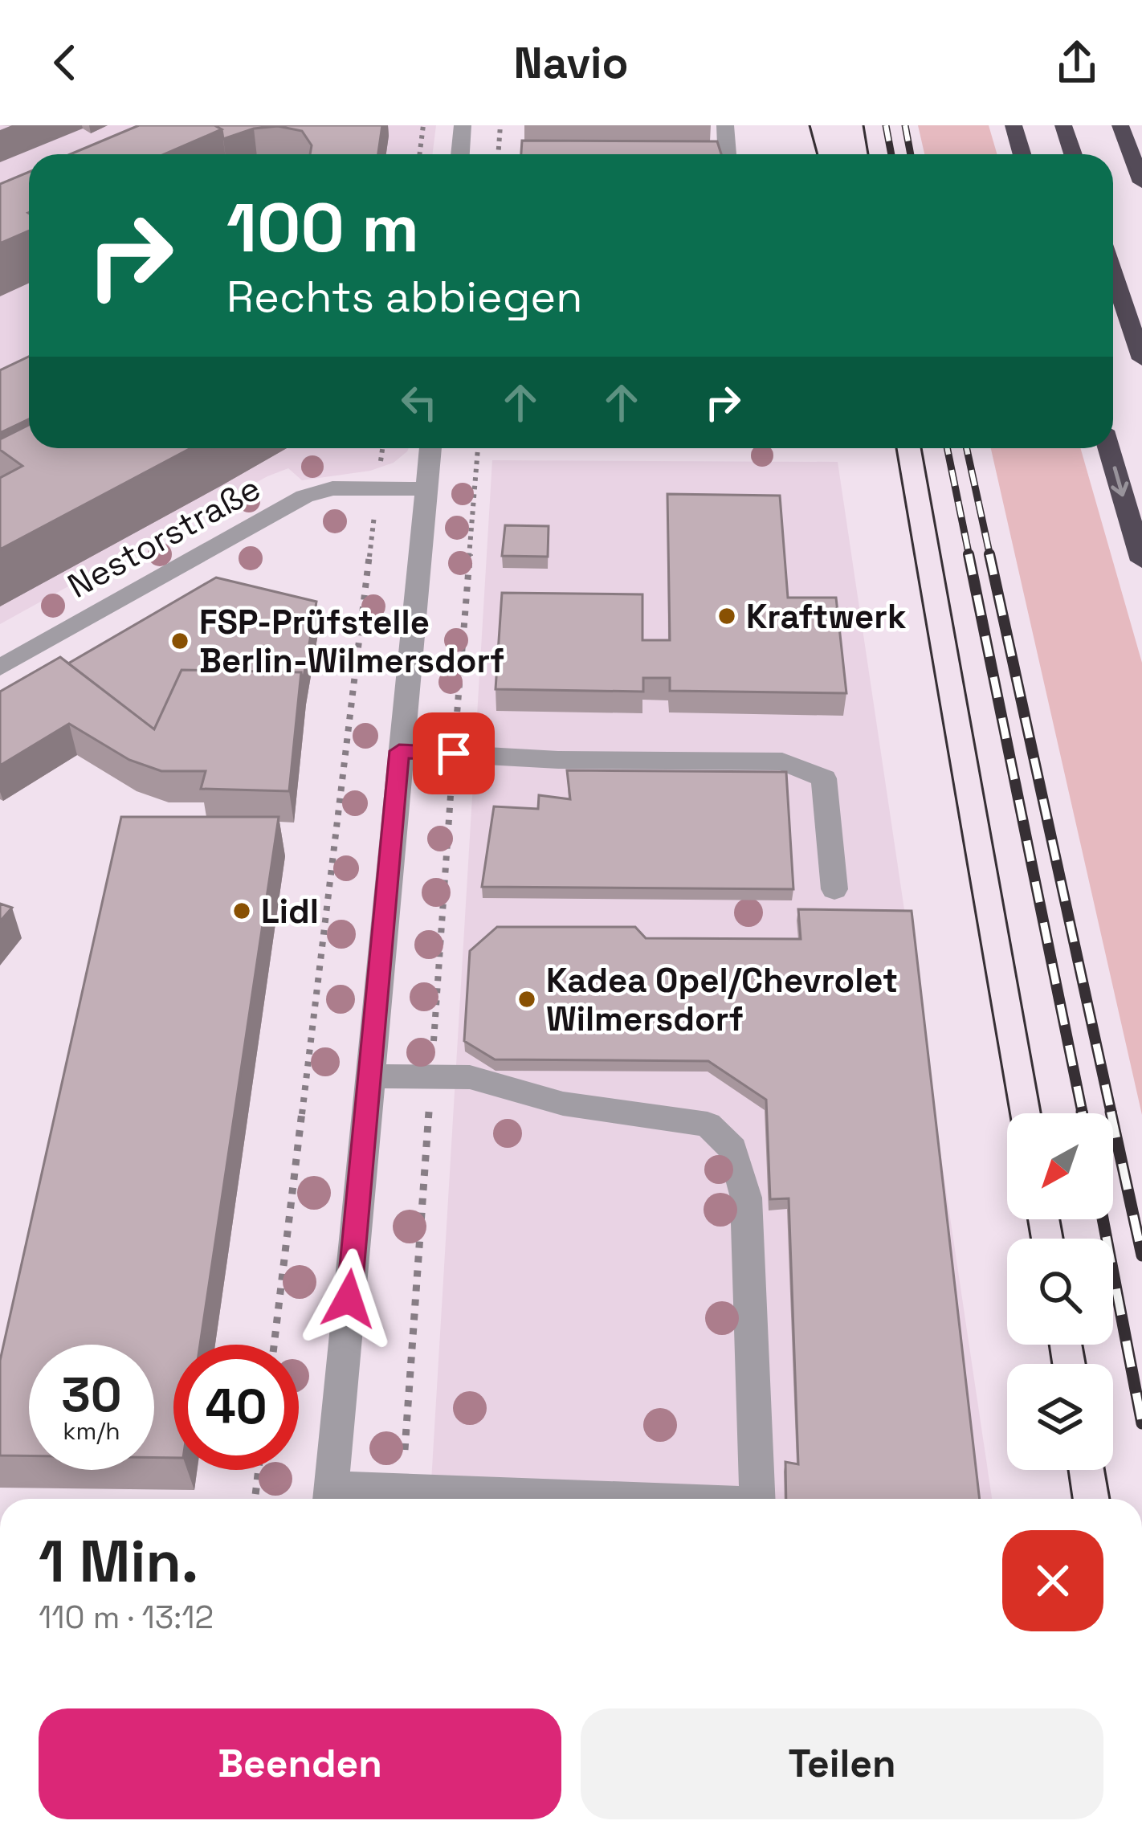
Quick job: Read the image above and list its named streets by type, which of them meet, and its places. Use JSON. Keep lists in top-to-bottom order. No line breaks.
{"streets":{"street":["Nestorstraße"]},"places":["Kraftwerk","FSP-Prüfstelle Berlin-Wilmersdorf","Lidl","Kadea Opel/Chevrolet Wilmersdorf"],"north":"bottom left","page":{"header":"Navio","turn":["100 m","Rechts abbiegen"],"speed":"30 km/h","limit":"40","heading":["1 Min.","110 m · 13:12"],"buttons":["Beenden","Teilen"]}}
